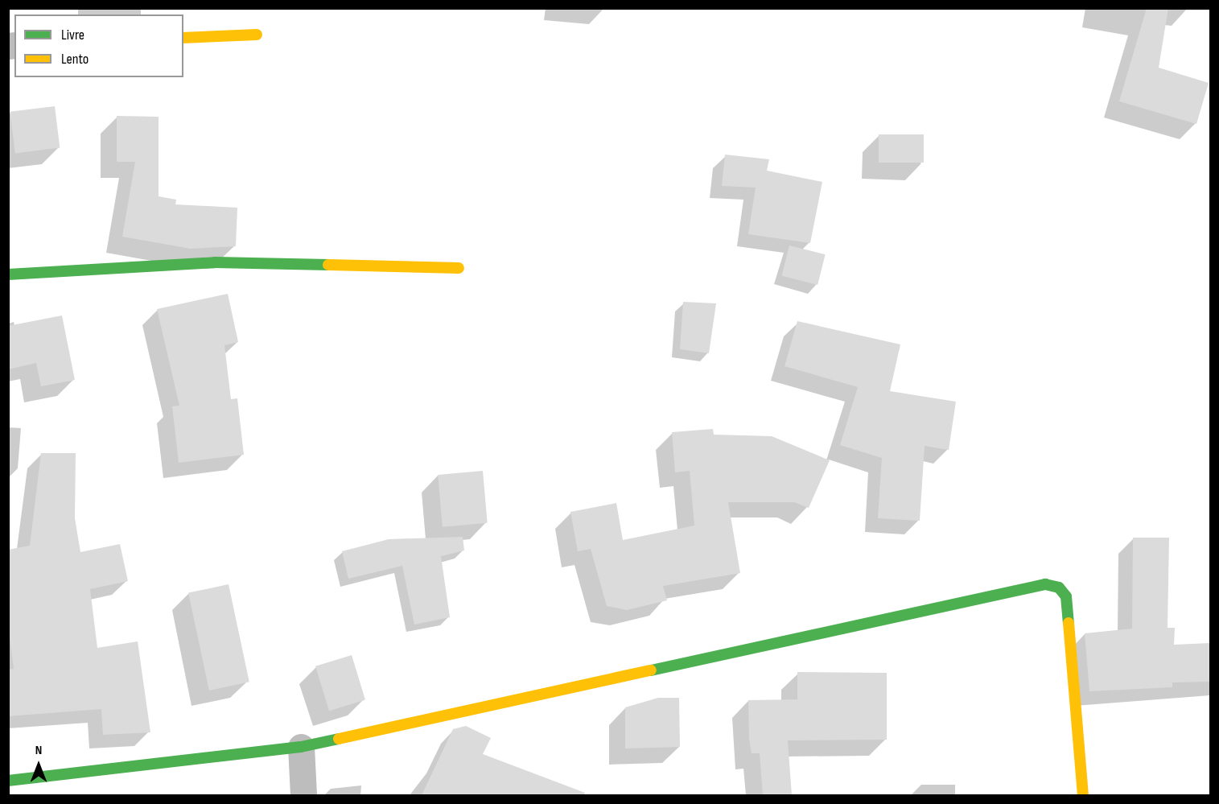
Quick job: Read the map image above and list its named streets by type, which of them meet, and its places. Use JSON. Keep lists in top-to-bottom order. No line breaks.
{"legend":["Livre","Lento"],"north":"top"}
